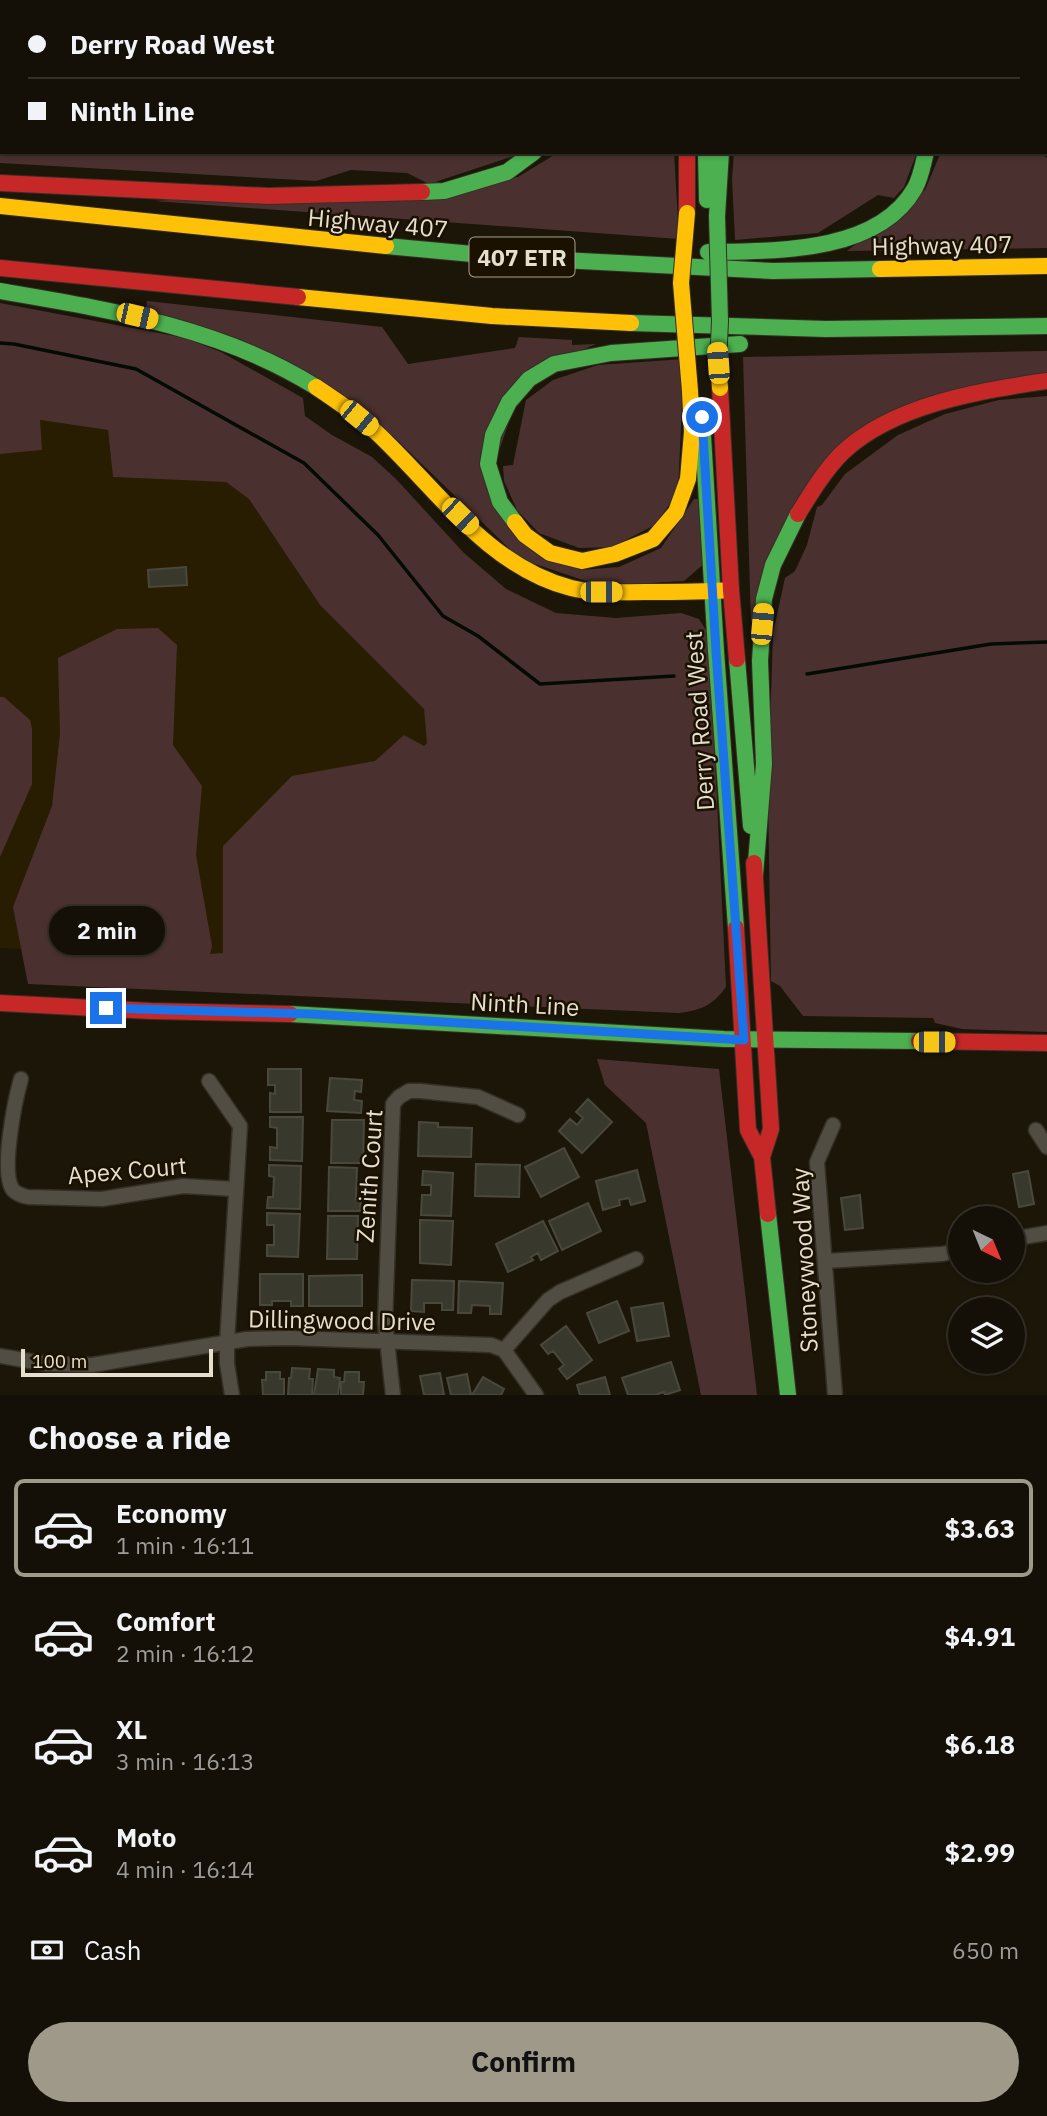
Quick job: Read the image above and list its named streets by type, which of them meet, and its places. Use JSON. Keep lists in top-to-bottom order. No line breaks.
{"streets":{"main road":["Highway 407","407 ETR","Derry Road West","Ninth Line"],"street":["Apex Court","Zenith Court","Stoneywood Way","Dillingwood Drive"]},"crossings":[["Derry Road West","Ninth Line"],["Zenith Court","Dillingwood Drive"]],"scale_bar":"100 m","north":"bottom right","page":{"banner":["Derry Road West","Ninth Line"],"bubble":"2 min","scale":"100 m","heading":"Choose a ride","list":[{"name":"Economy","note":"1 min · 16:11","value":"$3.63"},{"name":"Comfort","note":"2 min · 16:12","value":"$4.91"},{"name":"XL","note":"3 min · 16:13","value":"$6.18"},{"name":"Moto","note":"4 min · 16:14","value":"$2.99"}],"pay":["Cash","650 m"],"buttons":"Confirm"}}
